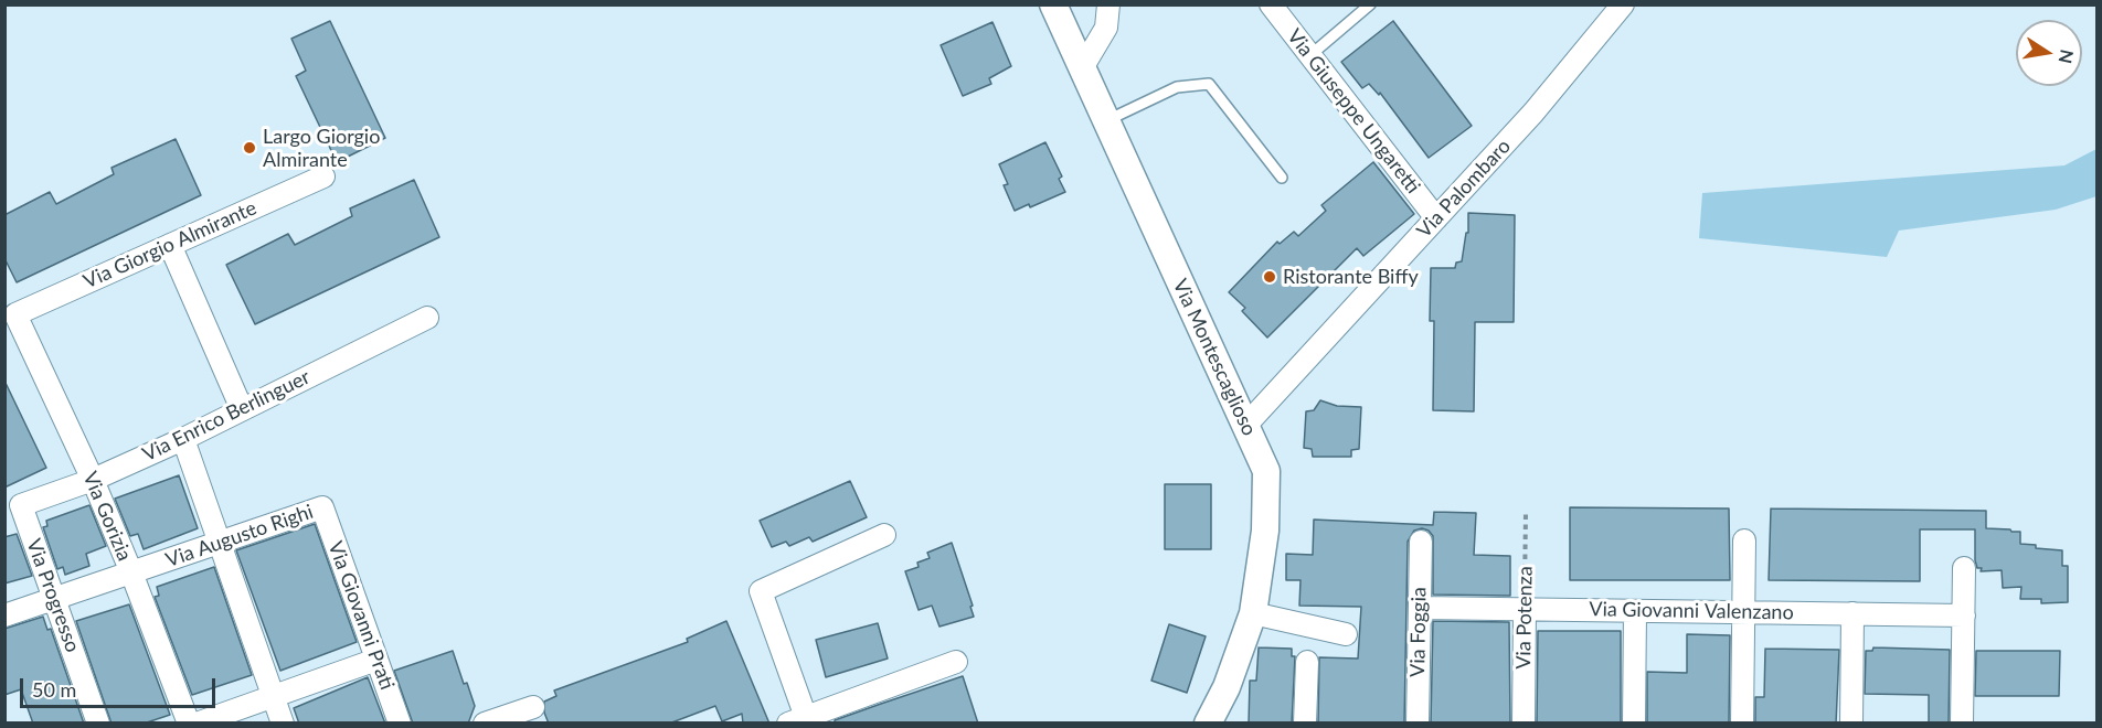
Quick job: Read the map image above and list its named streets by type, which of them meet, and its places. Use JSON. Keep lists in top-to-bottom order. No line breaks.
{"streets":{"street":["Via Giuseppe Ungaretti","Via Palombaro","Via Giorgio Almirante","Via Montescaglioso","Via Enrico Berlinguer","Via Gorizia","Via Augusto Righi","Via Progresso","Via Giovanni Valenzano","Via Giovanni Prati","Via Potenza","Via Foggia"]},"crossings":[["Via Giuseppe Ungaretti","Via Palombaro"],["Via Palombaro","Via Montescaglioso"],["Via Giorgio Almirante","Via Gorizia"],["Via Enrico Berlinguer","Via Gorizia"],["Via Enrico Berlinguer","Via Progresso"],["Via Gorizia","Via Augusto Righi"],["Via Augusto Righi","Via Progresso"],["Via Augusto Righi","Via Giovanni Prati"],["Via Giovanni Valenzano","Via Potenza"],["Via Giovanni Valenzano","Via Foggia"]],"places":["Largo Giorgio Almirante","Ristorante Biffy"],"scale_bar":"50 m","north":"right"}
